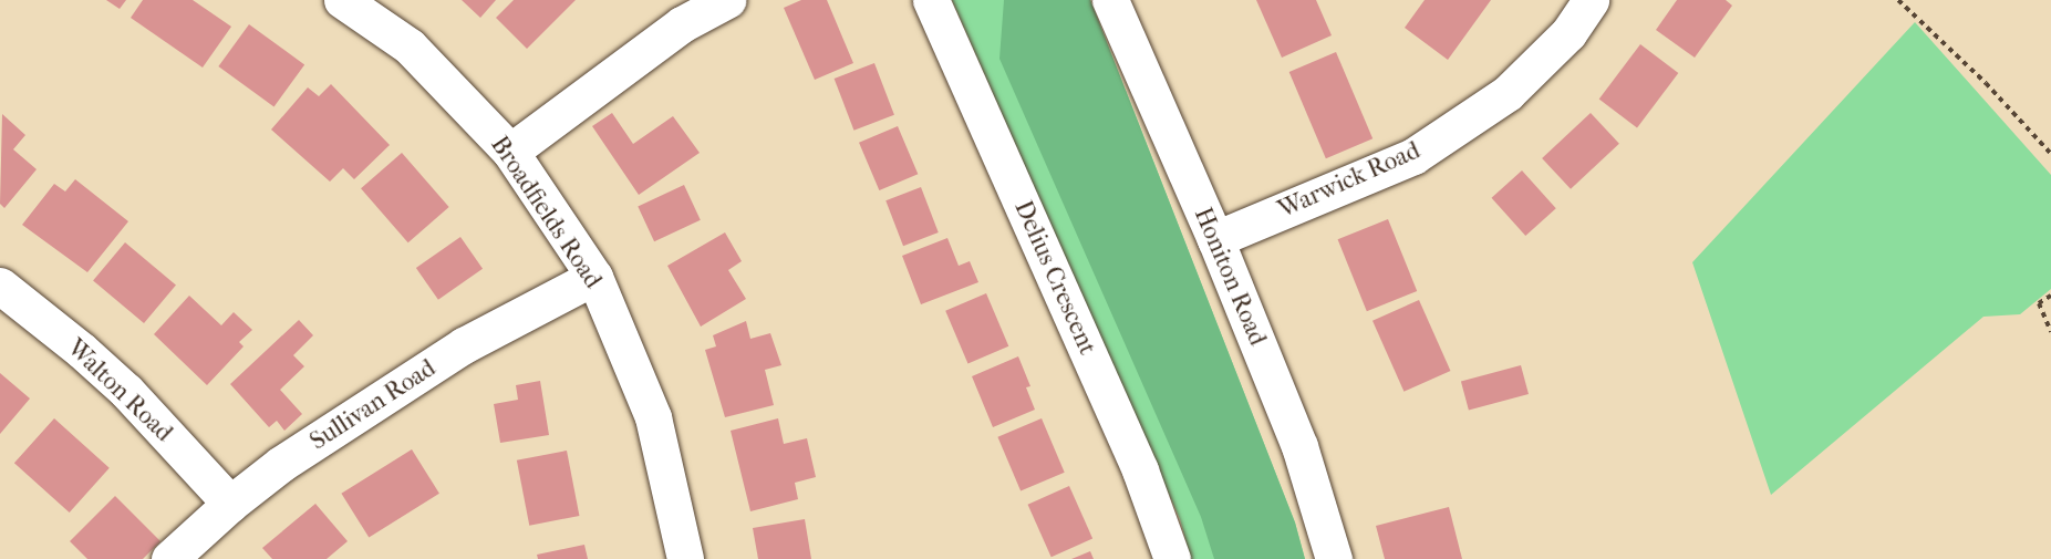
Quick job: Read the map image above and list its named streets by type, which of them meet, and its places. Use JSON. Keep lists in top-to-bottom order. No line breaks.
{"streets":{"street":["Warwick Road","Broadfields Road","Honiton Road","Delius Crescent","Walton Road","Sullivan Road"]},"crossings":[["Warwick Road","Honiton Road"],["Broadfields Road","Sullivan Road"],["Walton Road","Sullivan Road"]]}
